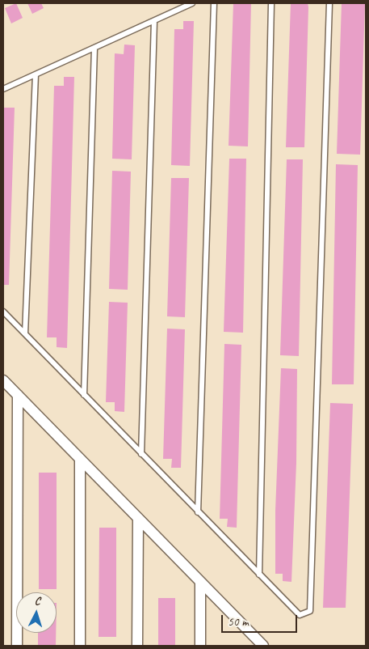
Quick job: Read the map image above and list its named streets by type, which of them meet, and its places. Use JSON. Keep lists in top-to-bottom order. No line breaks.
{"scale_bar":"50 m","north":"top"}
